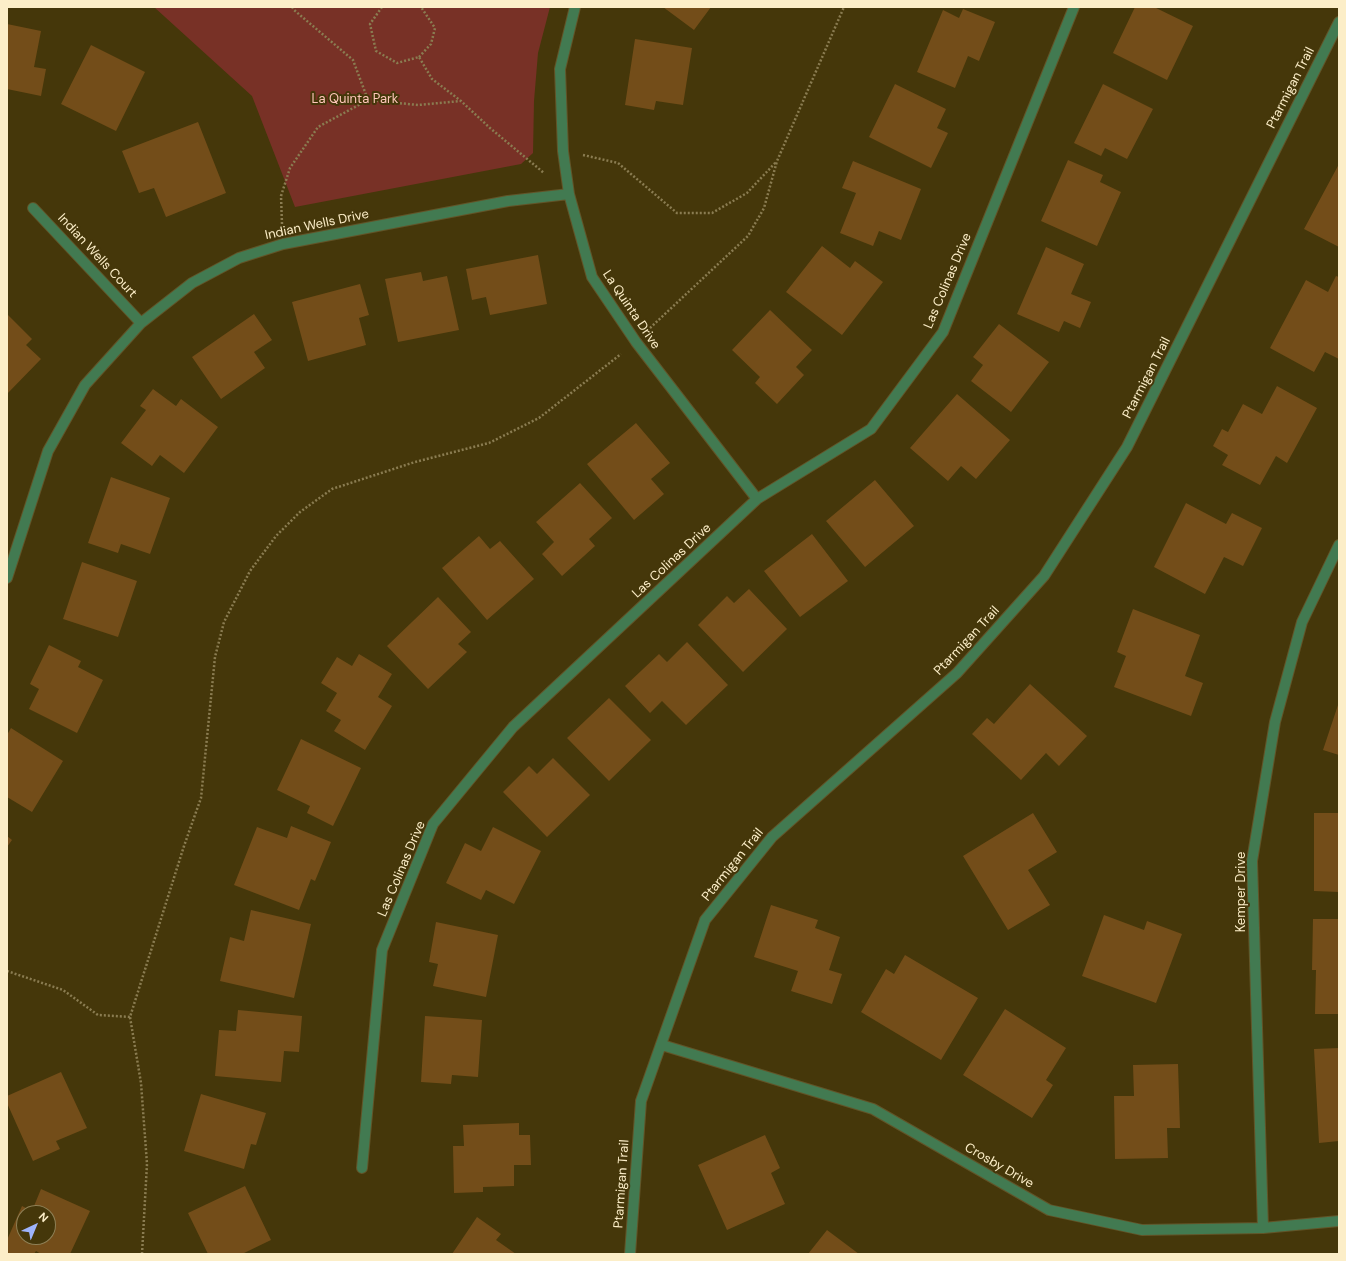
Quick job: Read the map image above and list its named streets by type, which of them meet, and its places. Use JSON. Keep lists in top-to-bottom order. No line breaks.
{"streets":{"street":["Ptarmigan Trail","Indian Wells Drive","Indian Wells Court","Las Colinas Drive","La Quinta Drive","Kemper Drive","Crosby Drive"]},"crossings":[["Ptarmigan Trail","Crosby Drive"],["Indian Wells Drive","Indian Wells Court"],["Indian Wells Drive","La Quinta Drive"],["Las Colinas Drive","La Quinta Drive"],["Kemper Drive","Crosby Drive"]],"parks":["La Quinta Park"],"north":"top right"}
